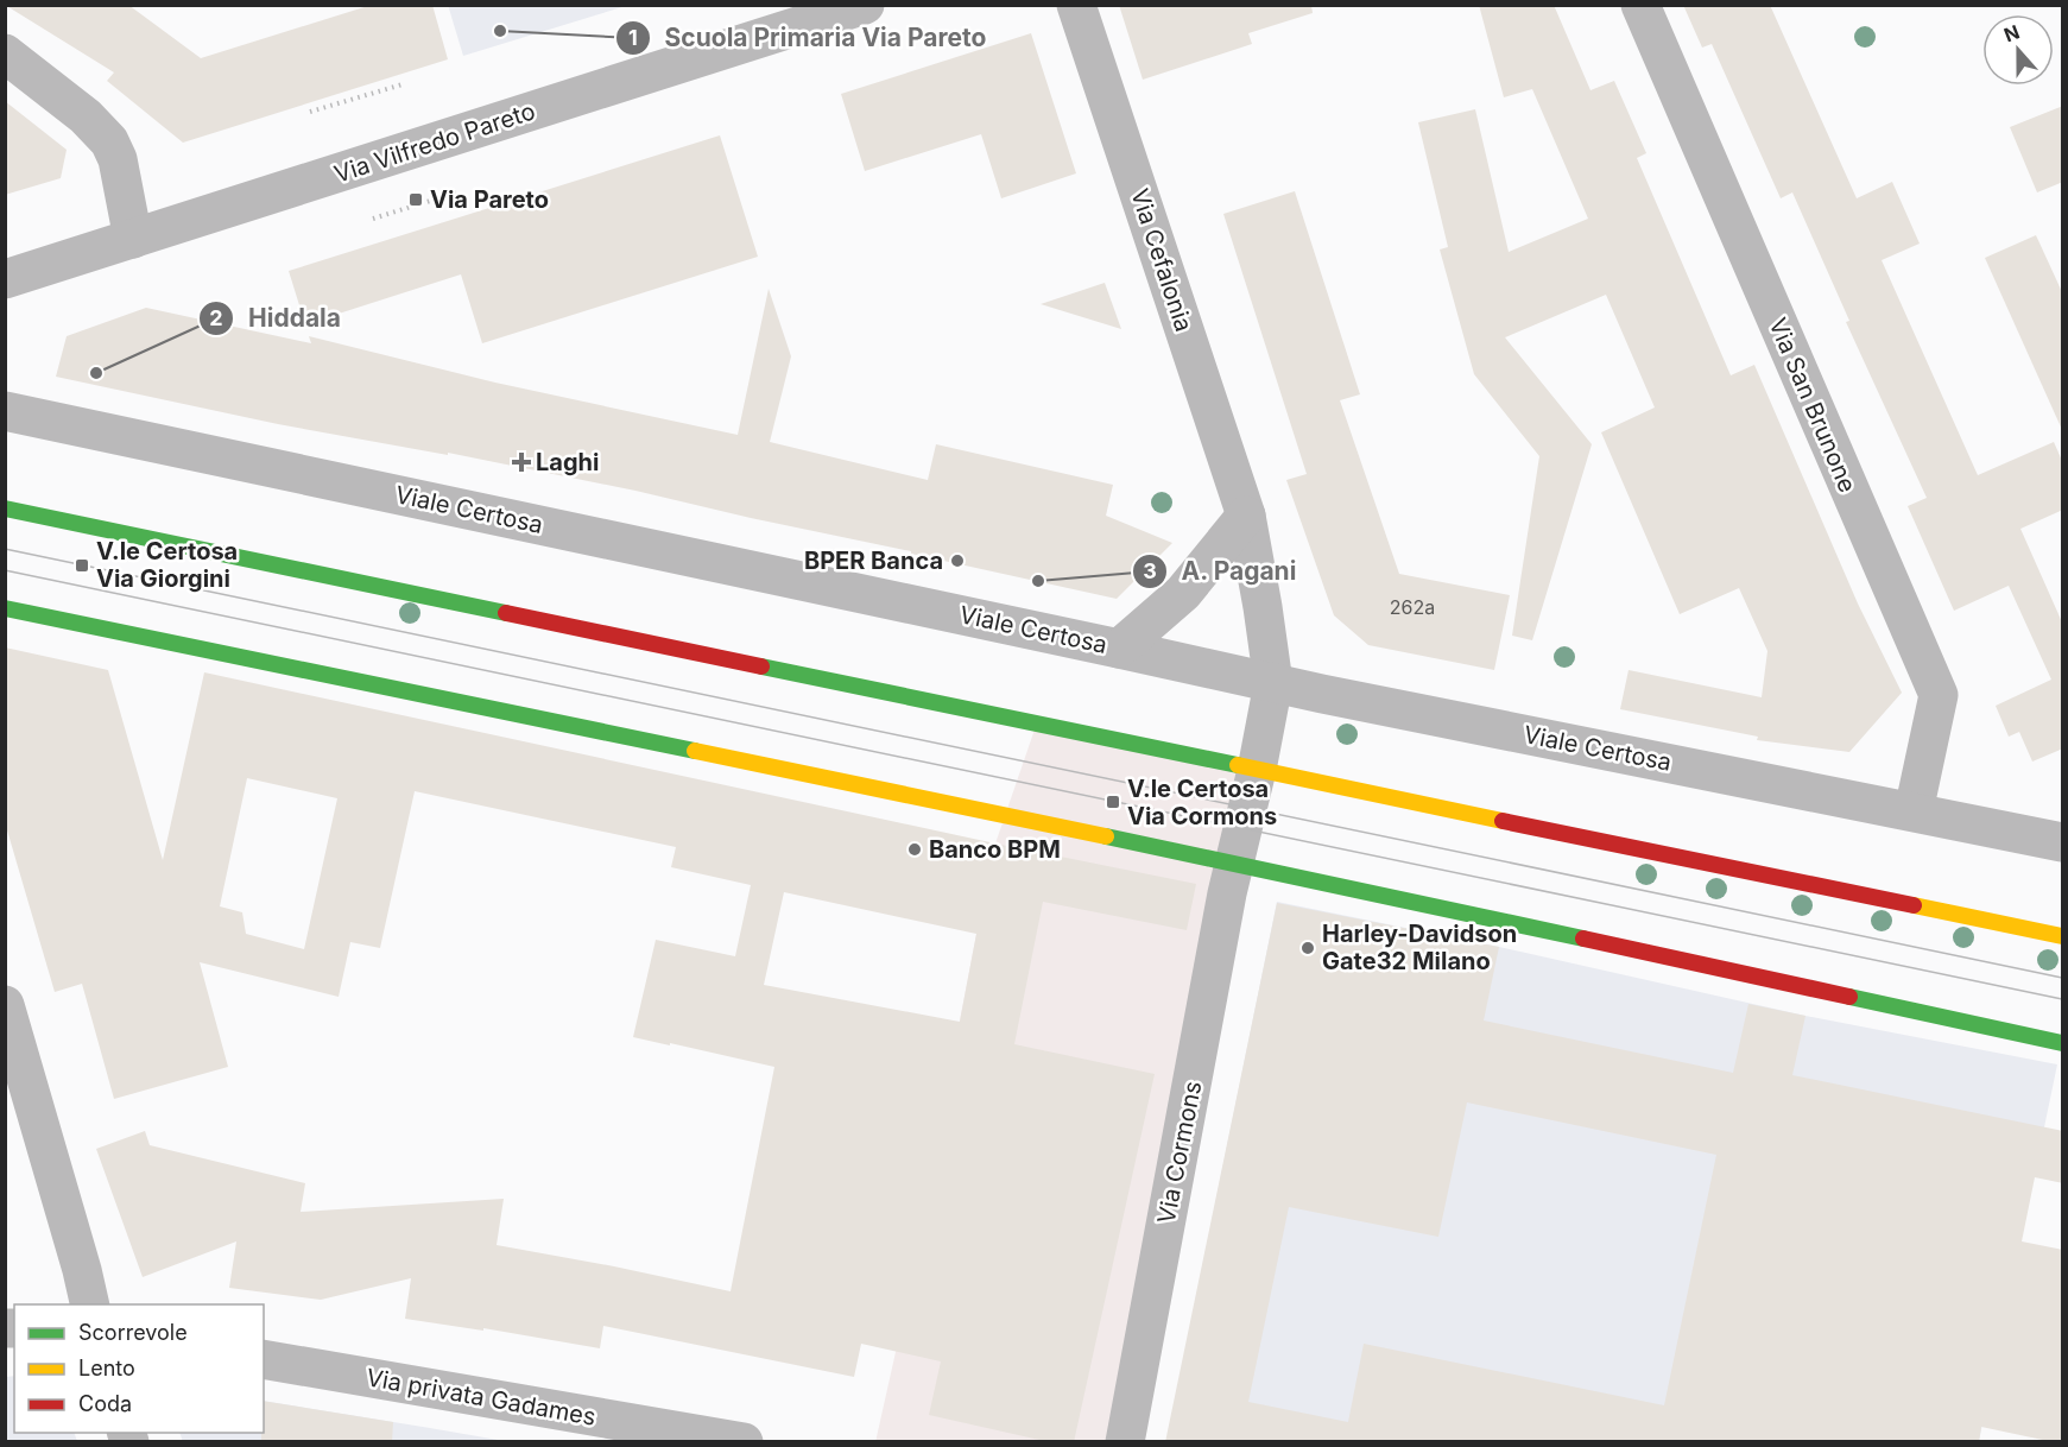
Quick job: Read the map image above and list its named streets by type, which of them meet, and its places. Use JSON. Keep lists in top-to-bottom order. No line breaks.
{"streets":{"street":["Via Vilfredo Pareto","Via Cefalonia","Via San Brunone","Viale Certosa","Via Cormons","Via privata Gadames"]},"crossings":[["Via Cefalonia","Viale Certosa"],["Via San Brunone","Viale Certosa"]],"places":{"other":["Scuola Primaria Via Pareto","Hiddala","BPER Banca","A. Pagani","Banco BPM","Harley-Davidson Gate32 Milano"],"transit":["Via Pareto","V.le Certosa Via Giorgini","V.le Certosa Via Cormons"],"health":["Laghi"]},"house_numbers":["262a"],"legend":["Scorrevole","Lento","Coda"],"north":"top"}
